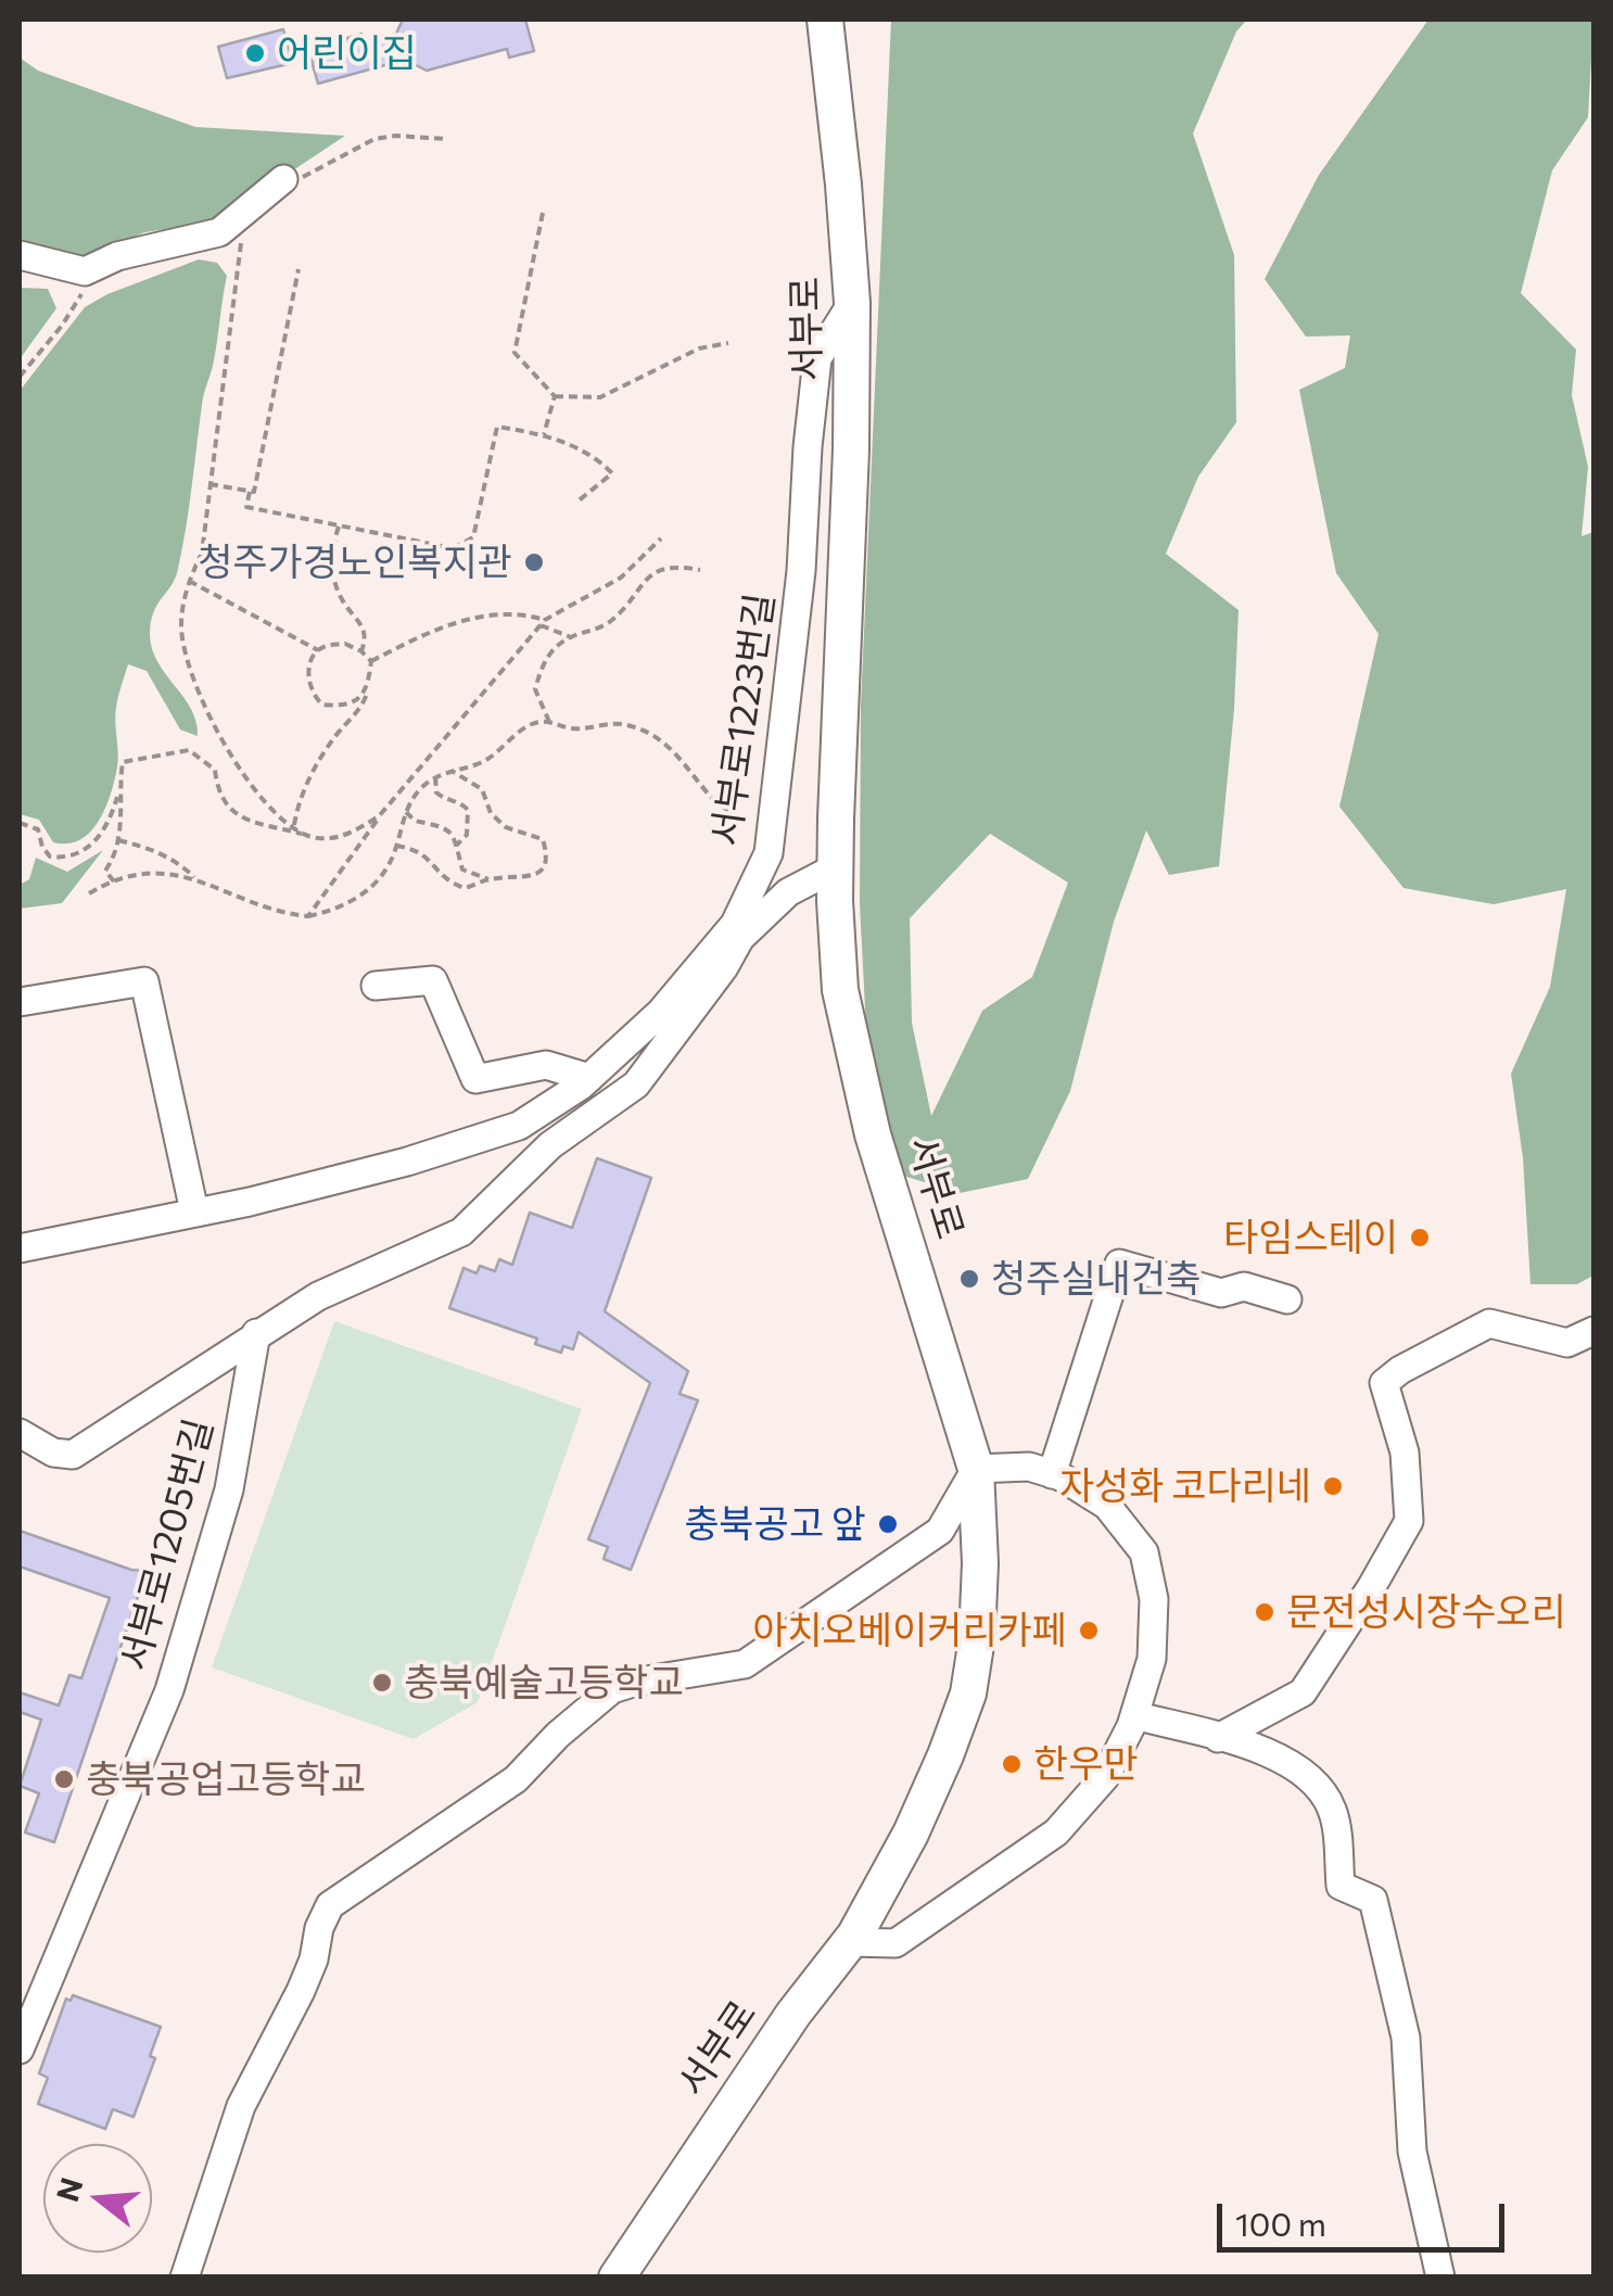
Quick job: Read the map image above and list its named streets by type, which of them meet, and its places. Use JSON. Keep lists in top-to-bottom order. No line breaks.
{"streets":{"main road":["서부로"],"street":["서부로1223번길","서부로1205번길"]},"crossings":[["서부로","서부로1223번길"]],"places":["어린이집","청주가경노인복지관","타임스테이","청주실내건축","자성화 코다리네","충북공고 앞","문전성시장수오리","아치오베이커리카페","충북예술고등학교","한우만","충북공업고등학교"],"scale_bar":"100 m","north":"left"}
